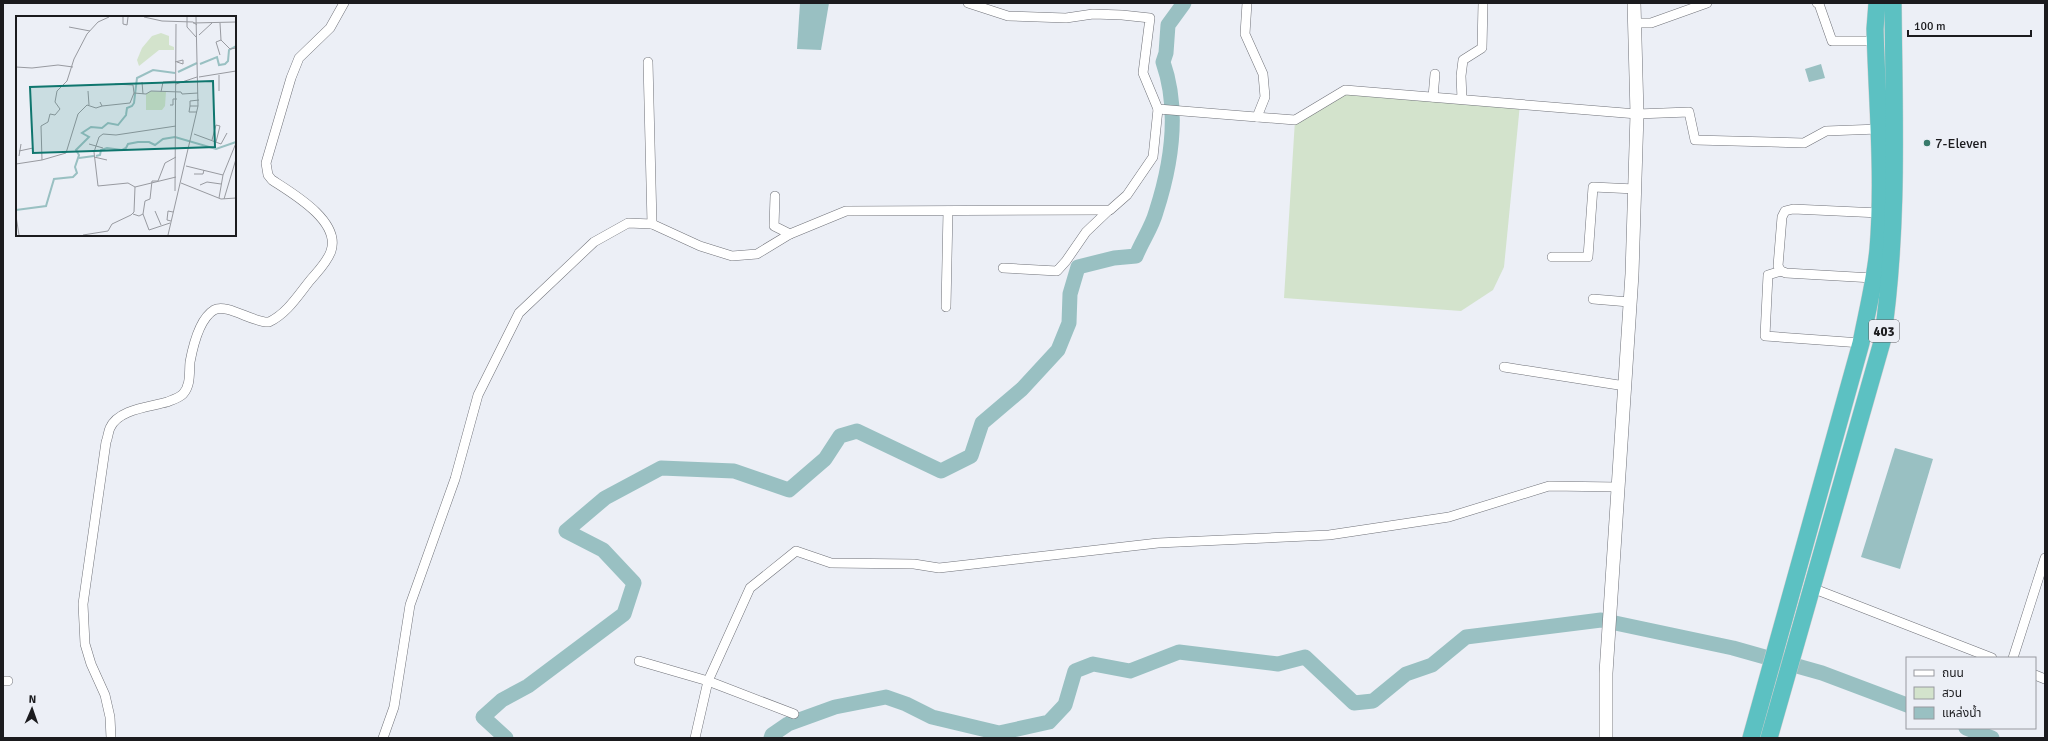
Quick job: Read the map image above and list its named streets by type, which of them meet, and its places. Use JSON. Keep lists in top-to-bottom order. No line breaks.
{"streets":{"highway":["403"]},"places":["7-Eleven"],"legend":["ถนน","สวน","แหล่งน้ำ"],"scale_bar":"100 m","north":"top"}
